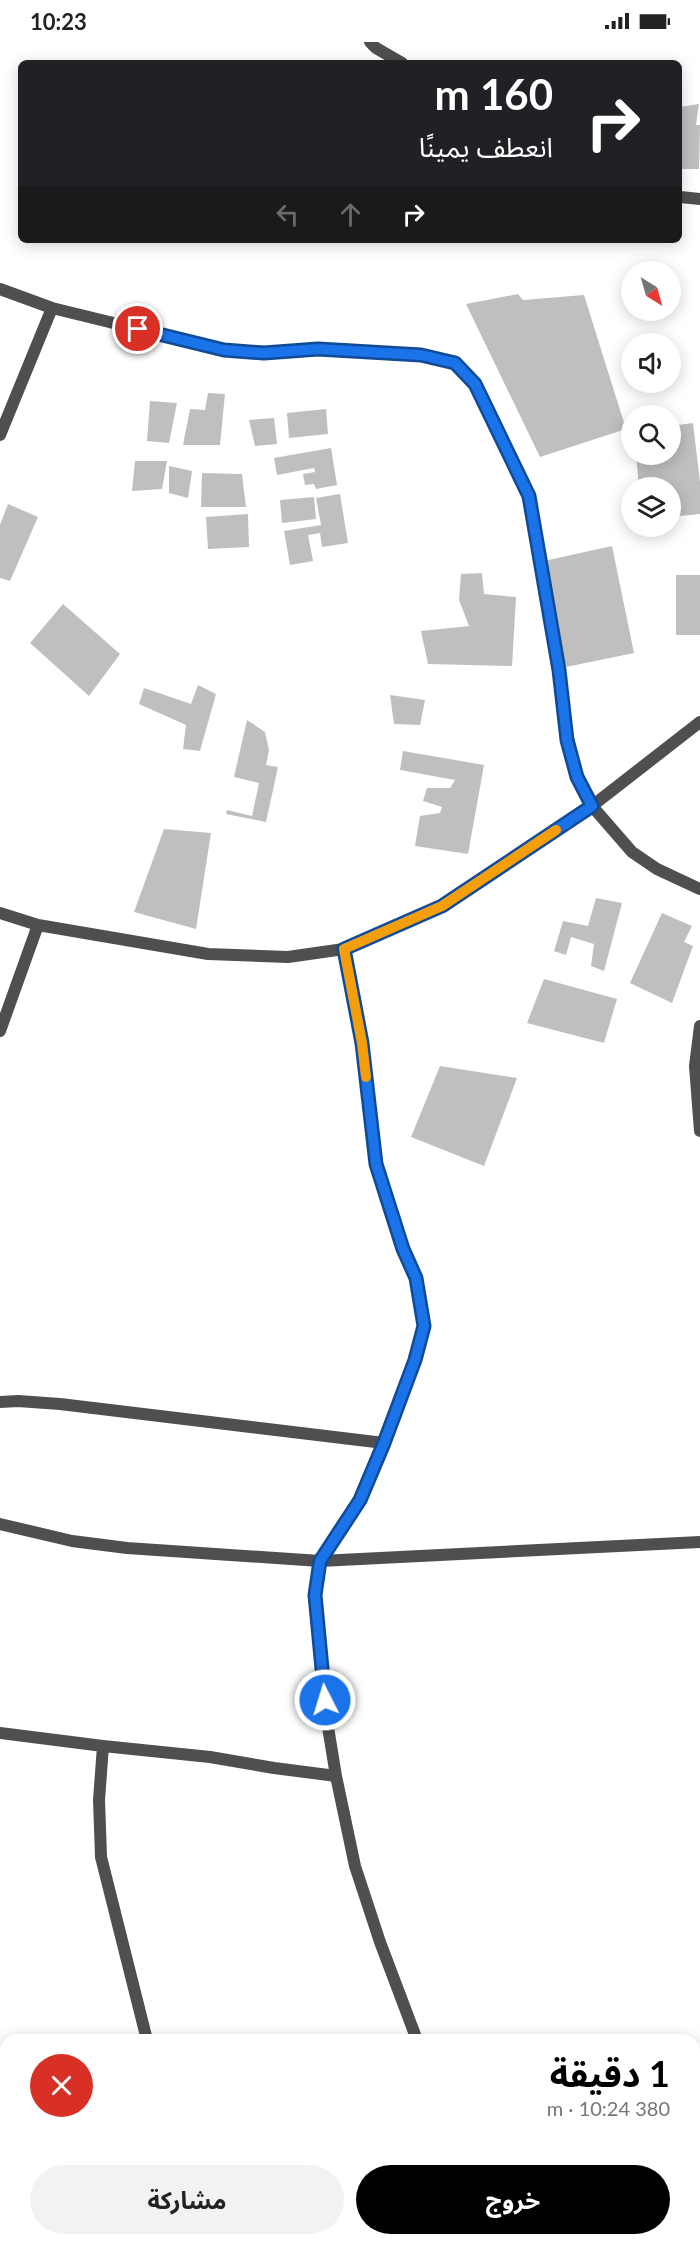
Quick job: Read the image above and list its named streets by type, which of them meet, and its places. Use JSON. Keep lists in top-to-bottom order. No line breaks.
{"north":"bottom right","page":{"status":"10:23","turn":["160 m","انعطف يمينًا"],"heading":["1 دقيقة","380 m · 10:24"],"buttons":["خروج","مشاركة"]}}
